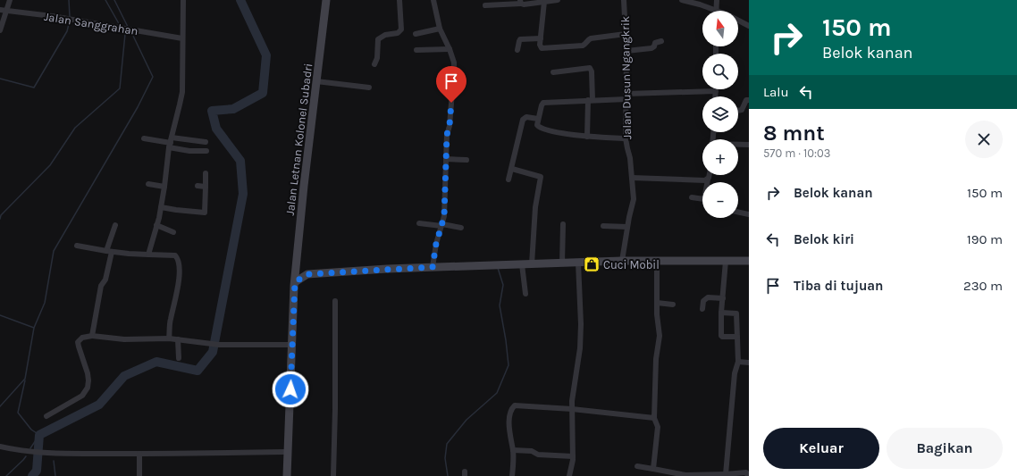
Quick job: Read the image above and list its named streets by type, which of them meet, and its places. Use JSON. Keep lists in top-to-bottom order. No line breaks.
{"streets":{"main road":["Jalan Letnan Kolonel Subadri"],"street":["Jalan Sanggrahan","Jalan Dusun Ngangkrik"]},"places":{"shop":["Cuci Mobil"]},"north":"top","page":{"turn":["150 m","Belok kanan"],"map_buttons":["+","−"],"then":"Lalu","heading":["8 mnt","570 m · 10:03"],"list":[{"name":"Belok kanan","value":"150 m"},{"name":"Belok kiri","value":"190 m"},{"name":"Tiba di tujuan","value":"230 m"}],"buttons":["Keluar","Bagikan"]}}
